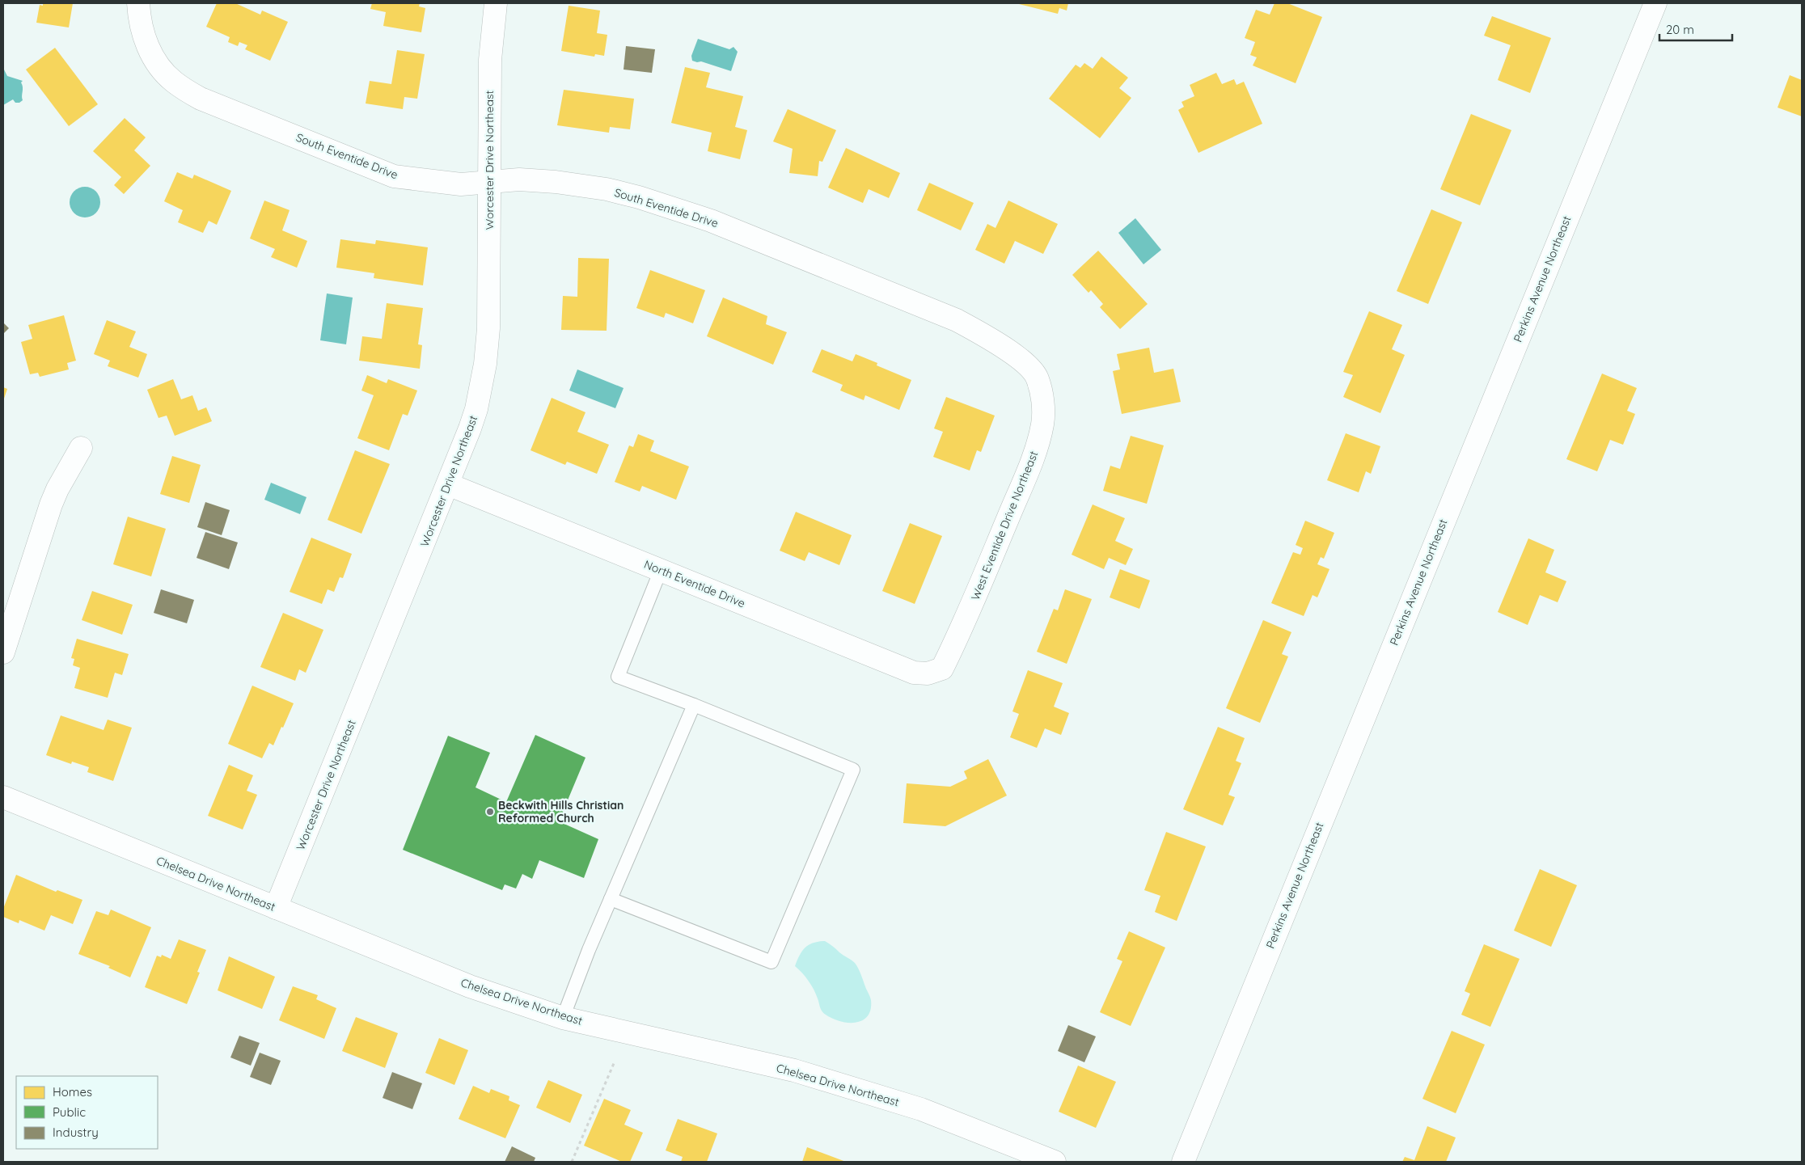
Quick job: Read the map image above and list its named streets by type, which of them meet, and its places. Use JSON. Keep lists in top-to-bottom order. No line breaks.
{"streets":{"street":["South Eventide Drive","Worcester Drive Northeast","Perkins Avenue Northeast","West Eventide Drive Northeast","North Eventide Drive","Chelsea Drive Northeast"]},"crossings":[["South Eventide Drive","Worcester Drive Northeast"],["South Eventide Drive","West Eventide Drive Northeast"],["Worcester Drive Northeast","North Eventide Drive"],["Worcester Drive Northeast","Chelsea Drive Northeast"],["West Eventide Drive Northeast","North Eventide Drive"]],"places":["Beckwith Hills Christian Reformed Church"],"legend":["Homes","Public","Industry"],"scale_bar":"20 m"}
